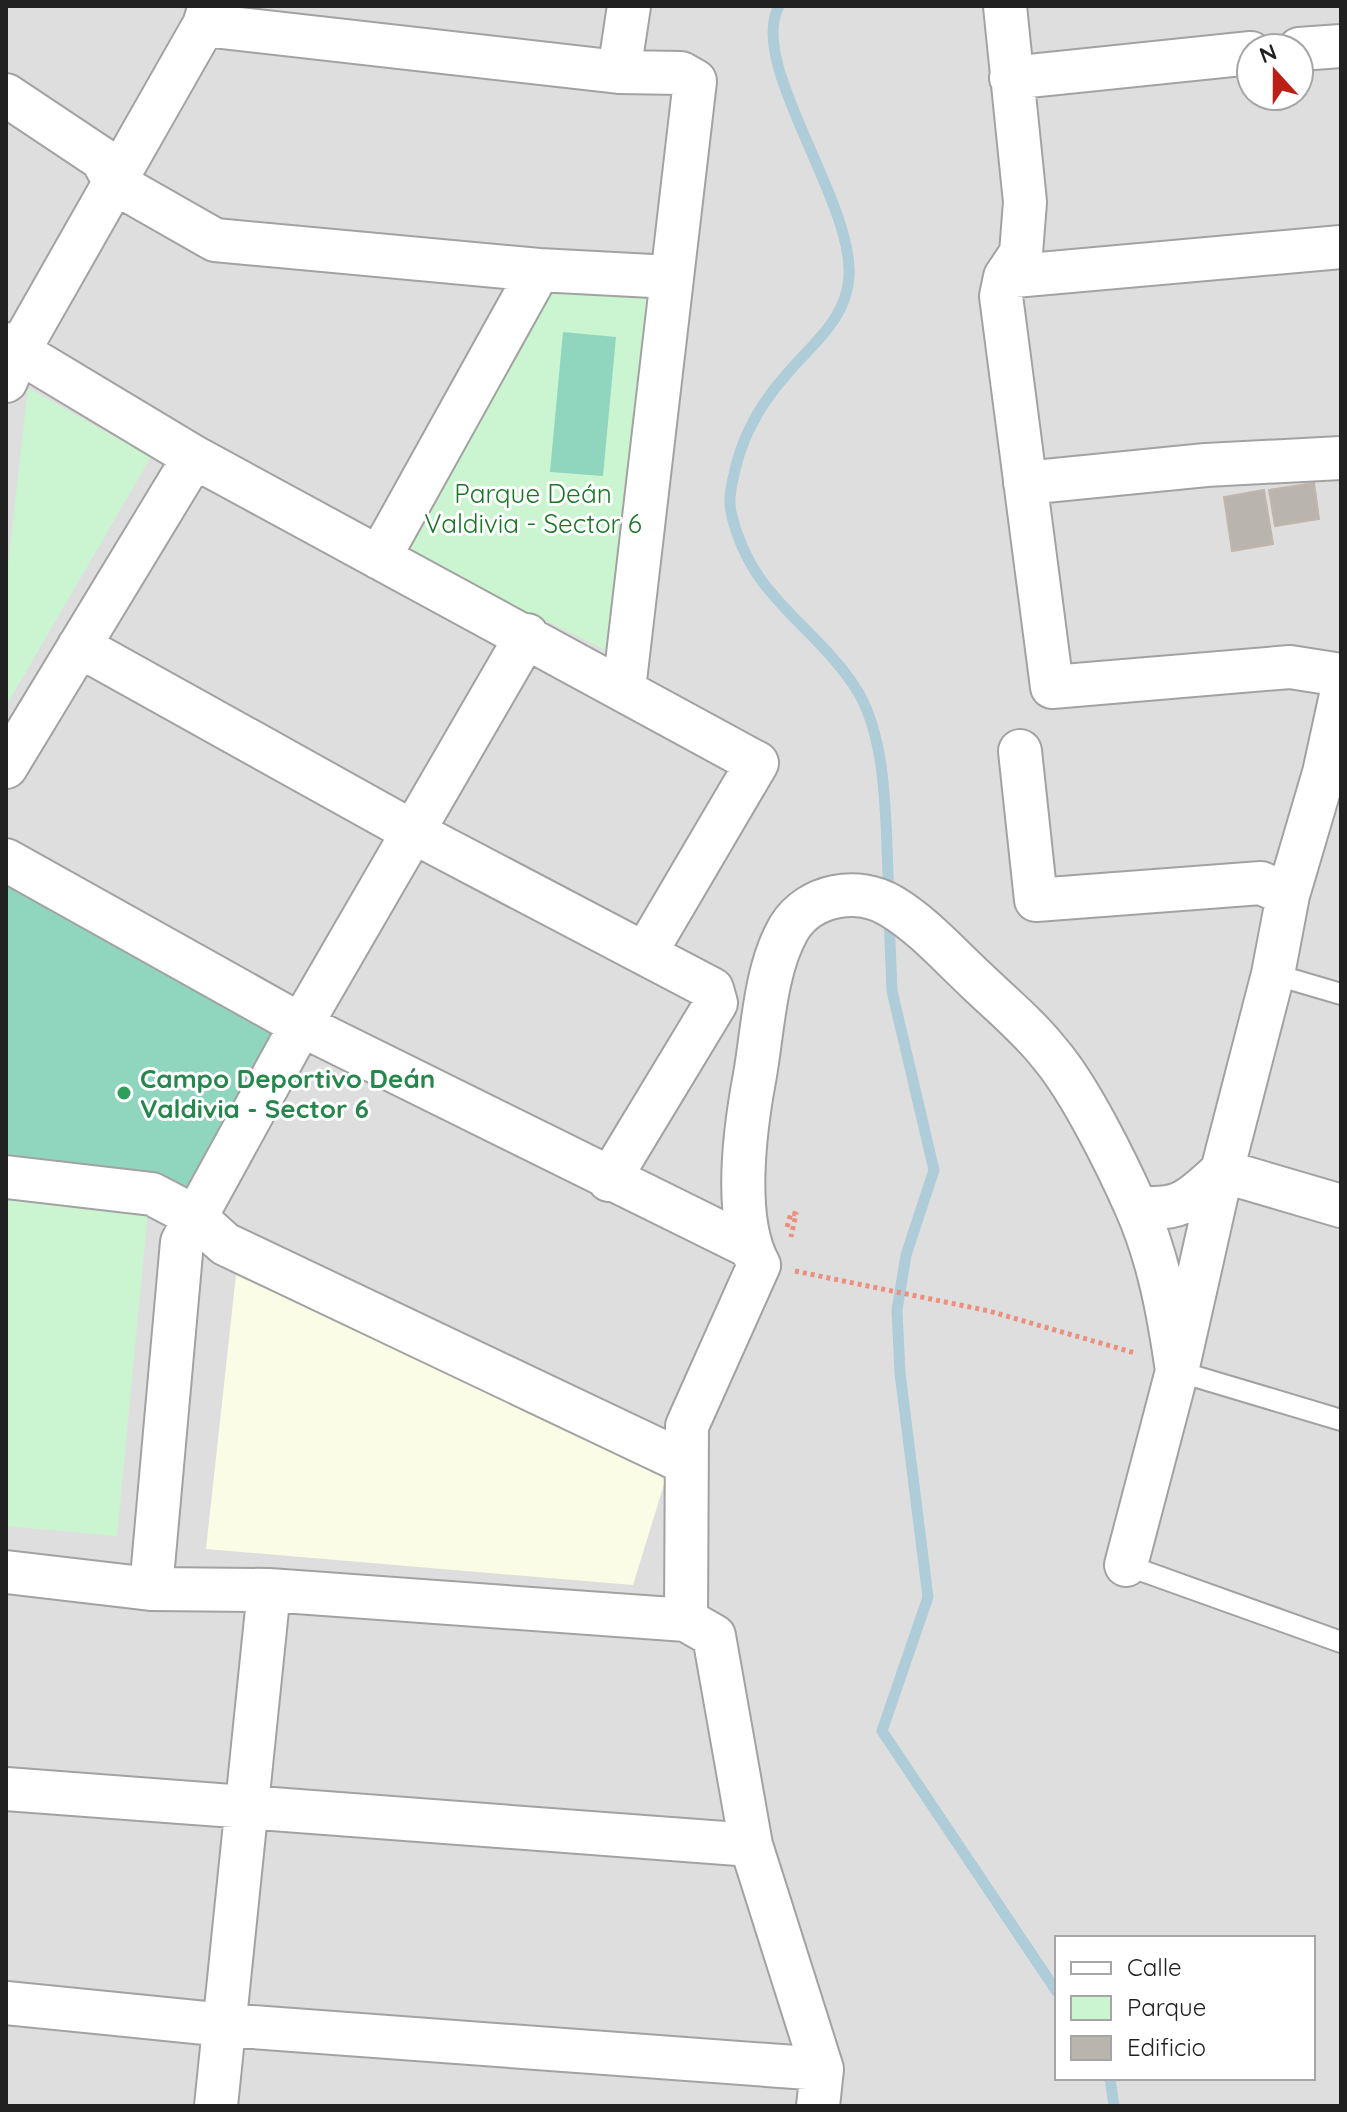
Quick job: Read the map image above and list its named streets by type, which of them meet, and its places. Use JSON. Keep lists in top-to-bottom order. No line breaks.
{"parks":["Parque Deán Valdivia - Sector 6"],"places":["Campo Deportivo Deán Valdivia - Sector 6"],"legend":["Calle","Parque","Edificio"],"north":"top"}
